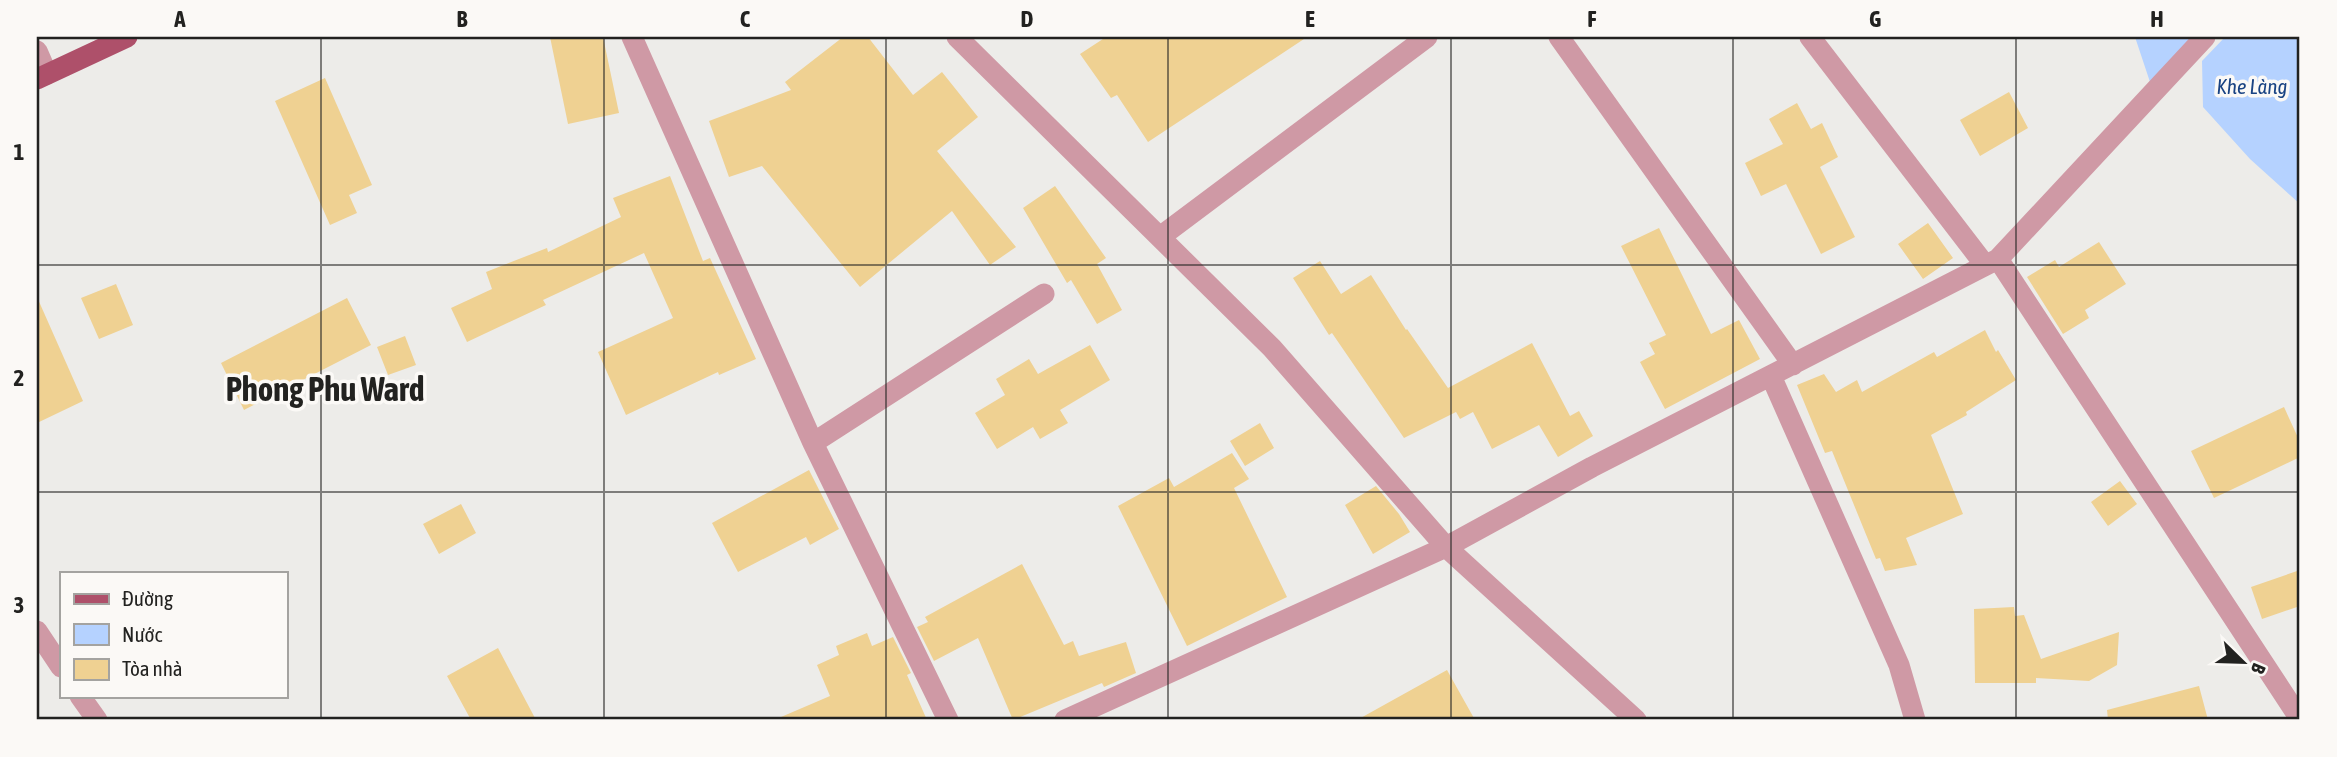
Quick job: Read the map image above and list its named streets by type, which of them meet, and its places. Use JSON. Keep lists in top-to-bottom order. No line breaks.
{"districts":["Phong Phu Ward"],"water":["Khe Làng"],"legend":["Đường","Nước","Tòa nhà"],"north":"bottom right","grid":{"columns":["A","B","C","D","E","F","G","H"],"rows":["1","2","3"]}}
